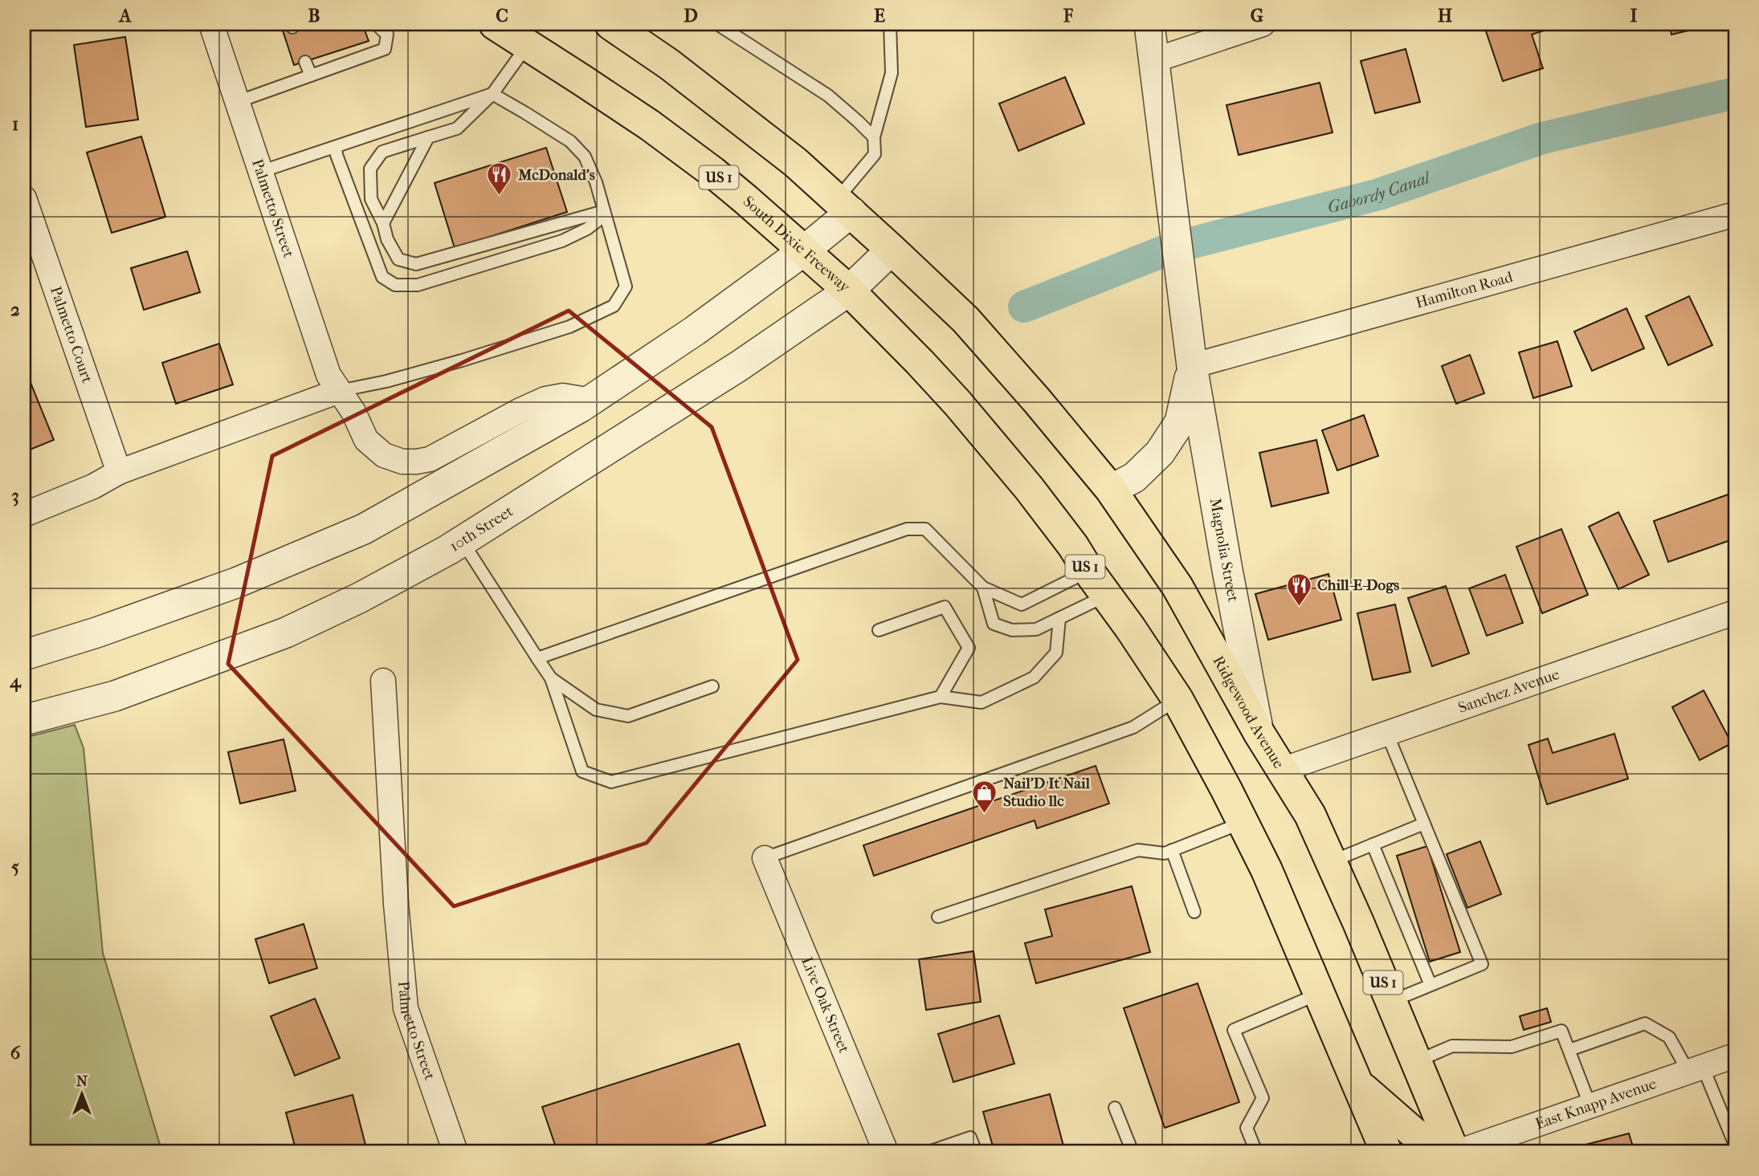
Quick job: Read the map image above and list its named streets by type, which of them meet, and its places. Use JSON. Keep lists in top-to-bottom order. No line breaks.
{"streets":{"main road":["US 1","South Dixie Freeway","Ridgewood Avenue"],"street":["Palmetto Street","Hamilton Road","Palmetto Court","10th Street","Magnolia Street","Sanchez Avenue","Live Oak Street","East Knapp Avenue"]},"crossings":[["US 1","South Dixie Freeway"],["US 1","10th Street"],["US 1","Ridgewood Avenue"],["South Dixie Freeway","10th Street"],["Hamilton Road","Magnolia Street"],["10th Street","Ridgewood Avenue"],["Magnolia Street","Ridgewood Avenue"],["Sanchez Avenue","Ridgewood Avenue"],["Ridgewood Avenue","East Knapp Avenue"]],"water":["Gabordy Canal"],"places":{"restaurant":["McDonald's","Chill-E-Dogs"],"shop":["Nail'D It Nail Studio llc"]},"north":"top","grid":{"columns":["A","B","C","D","E","F","G","H","I"],"rows":["1","2","3","4","5","6"]}}
